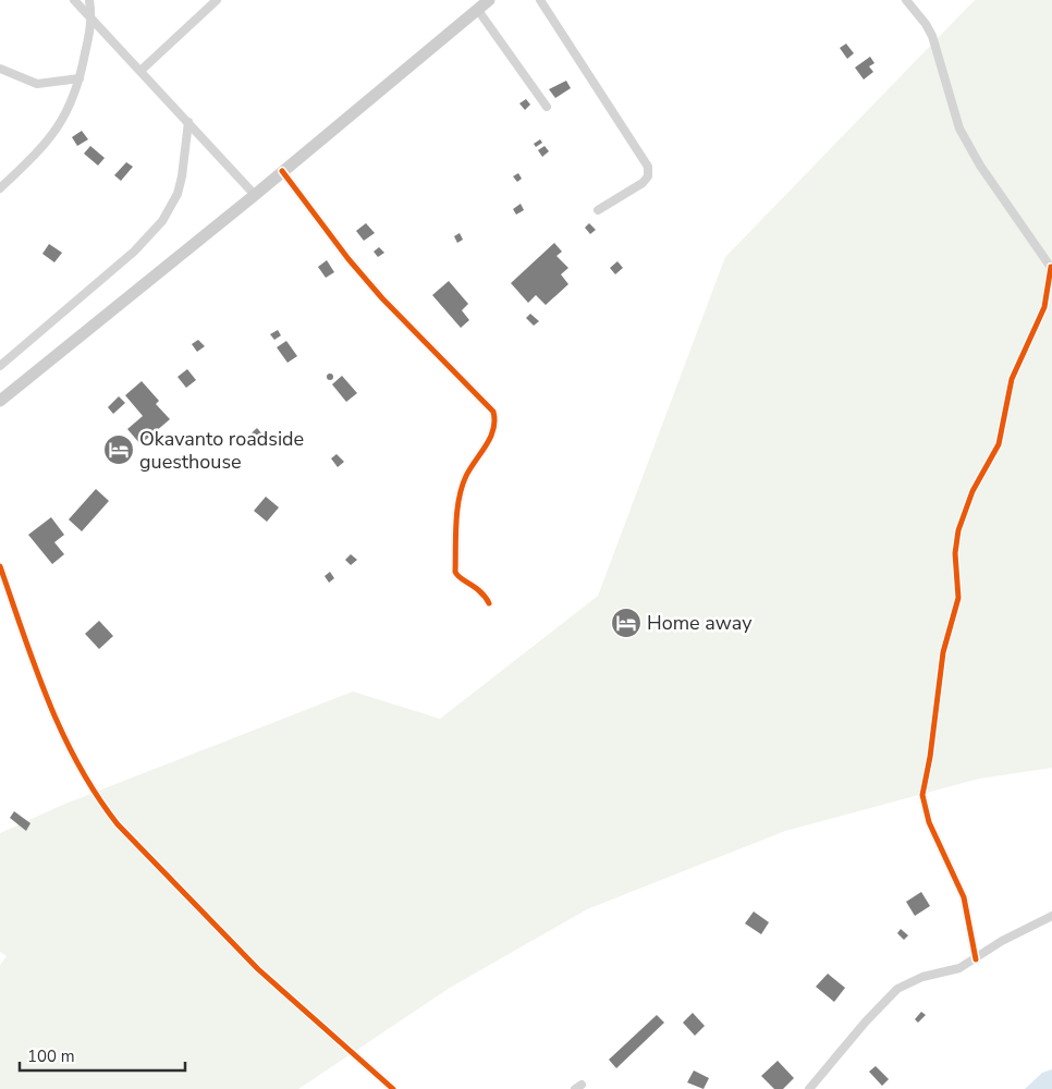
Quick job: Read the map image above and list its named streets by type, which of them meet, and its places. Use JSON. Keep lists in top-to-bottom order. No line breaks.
{"places":{"hotel":["Okavanto roadside guesthouse","Home away"]},"scale_bar":"100 m"}
